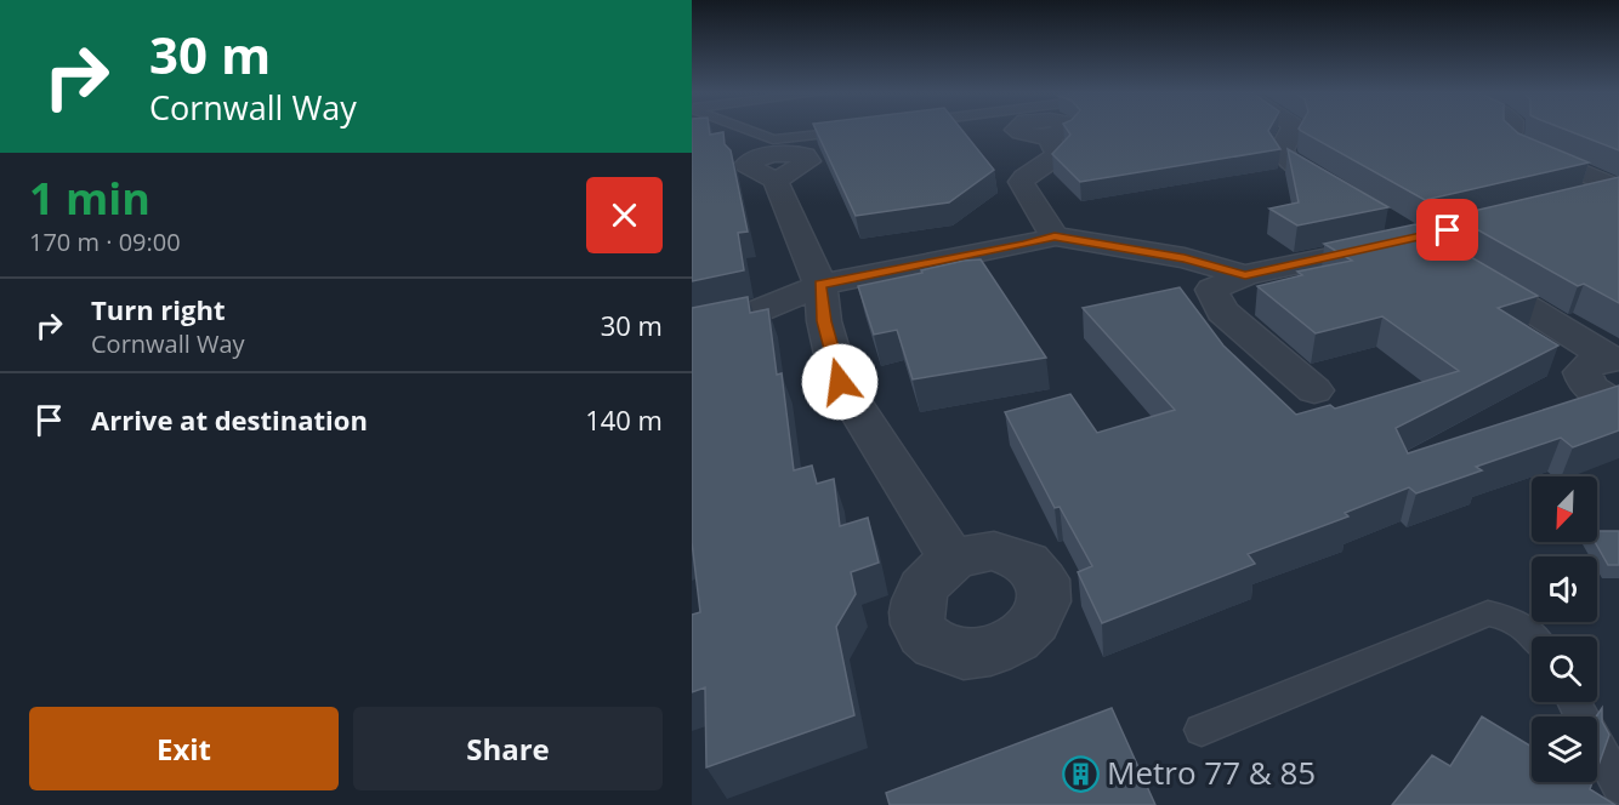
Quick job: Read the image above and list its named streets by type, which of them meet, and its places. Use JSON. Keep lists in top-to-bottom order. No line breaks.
{"places":{"building":["Metro 77 & 85"]},"north":"bottom left","page":{"turn":["30 m","Cornwall Way"],"heading":["1 min","170 m · 09:00"],"list":[{"name":"Turn right","note":"Cornwall Way","value":"30 m"},{"name":"Arrive at destination","value":"140 m"}],"buttons":["Exit","Share"]}}
